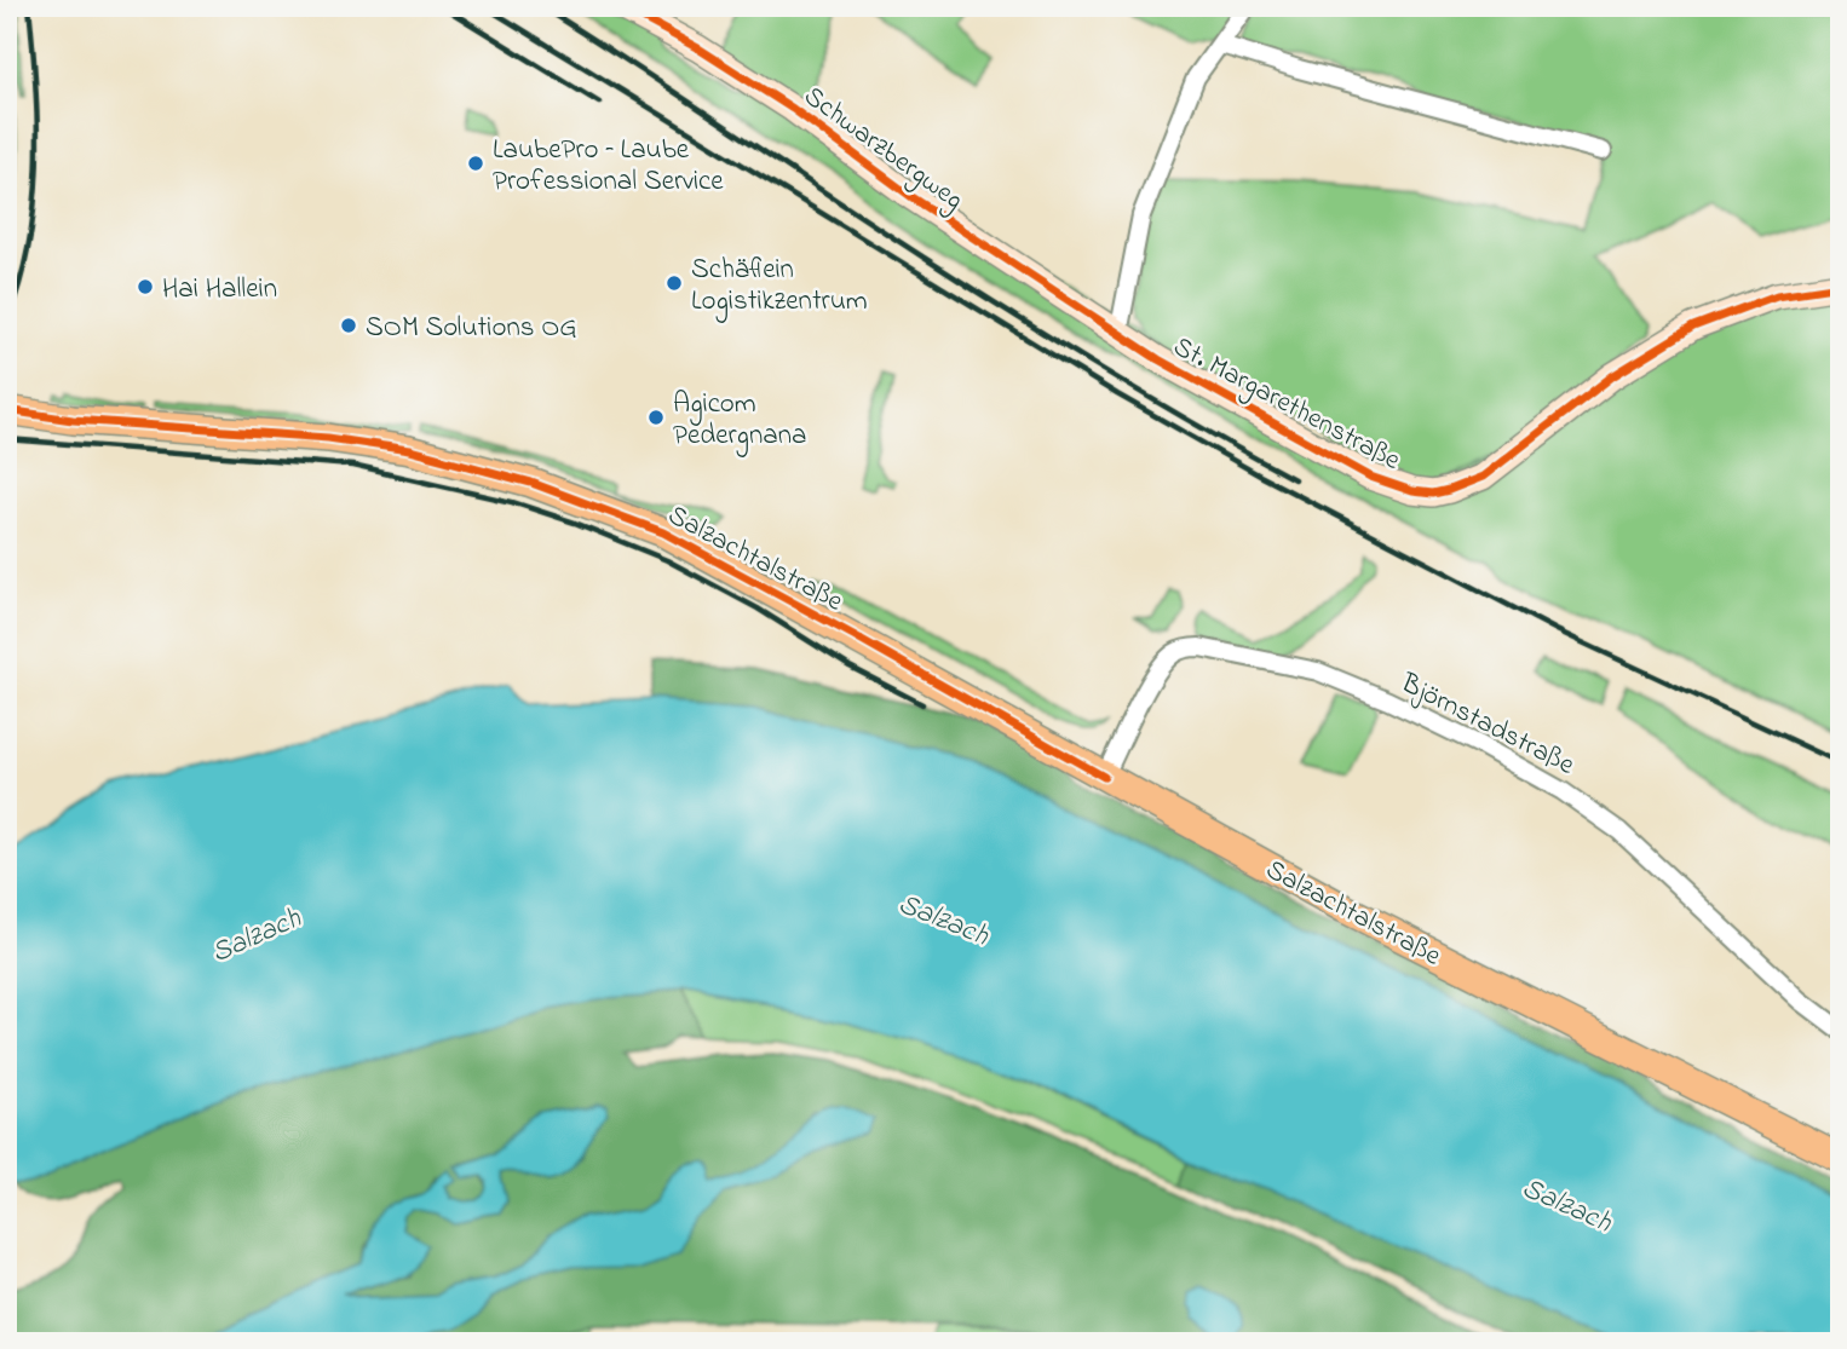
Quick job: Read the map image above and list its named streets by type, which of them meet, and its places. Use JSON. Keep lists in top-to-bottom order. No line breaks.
{"streets":{"main road":["Salzachtalstraße"],"street":["Schwarzbergweg","St. Margarethenstraße","Björnstadstraße"]},"crossings":[["Schwarzbergweg","St. Margarethenstraße"],["Salzachtalstraße","Björnstadstraße"]],"water":["Salzach"],"places":["LaubePro – Laube Professional Service","Schäflein Logistikzentrum","Hai Hallein","SOM Solutions OG","Agicom Pedergnana"]}
